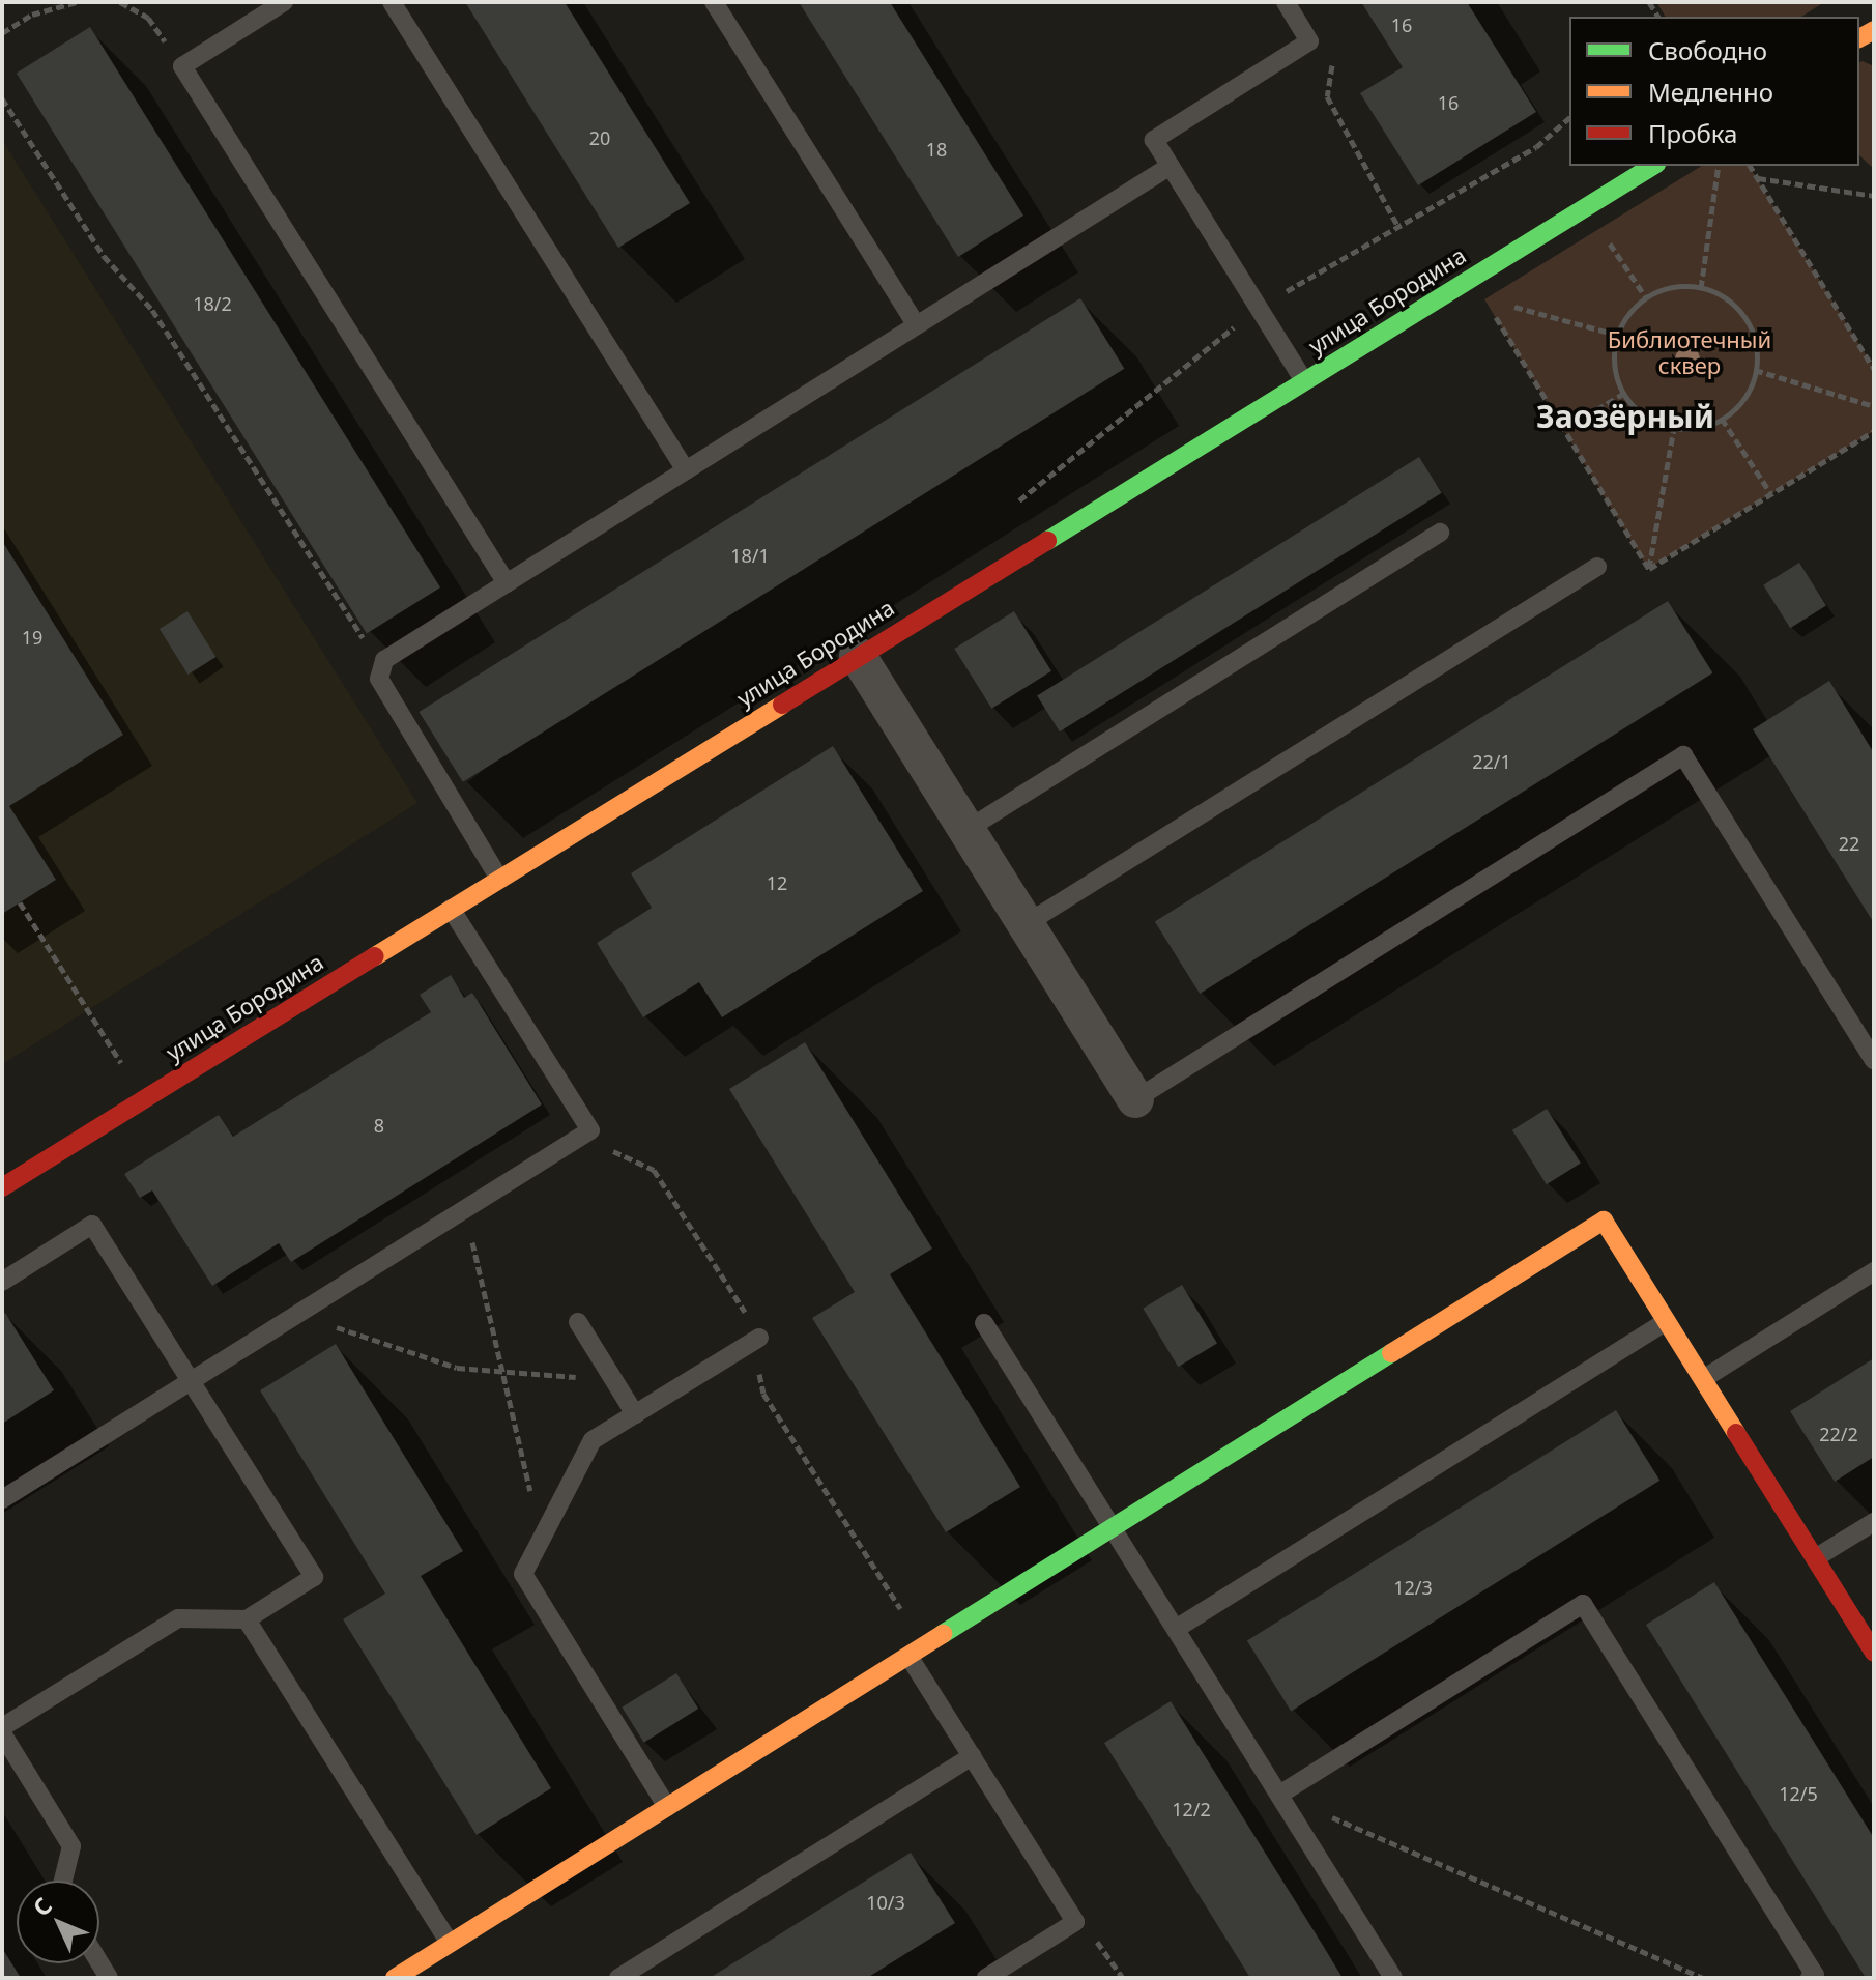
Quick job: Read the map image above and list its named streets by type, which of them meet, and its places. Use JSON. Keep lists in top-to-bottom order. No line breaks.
{"streets":{"street":["улица Бородина"]},"districts":["Заозёрный"],"parks":["Библиотечный сквер"],"house_numbers":["16","16","20","18","18/2","18/1","19","22/1","22","12","8","22/2","12/3","12/5","12/2","10/3"],"legend":["Свободно","Медленно","Пробка"],"north":"top left"}
